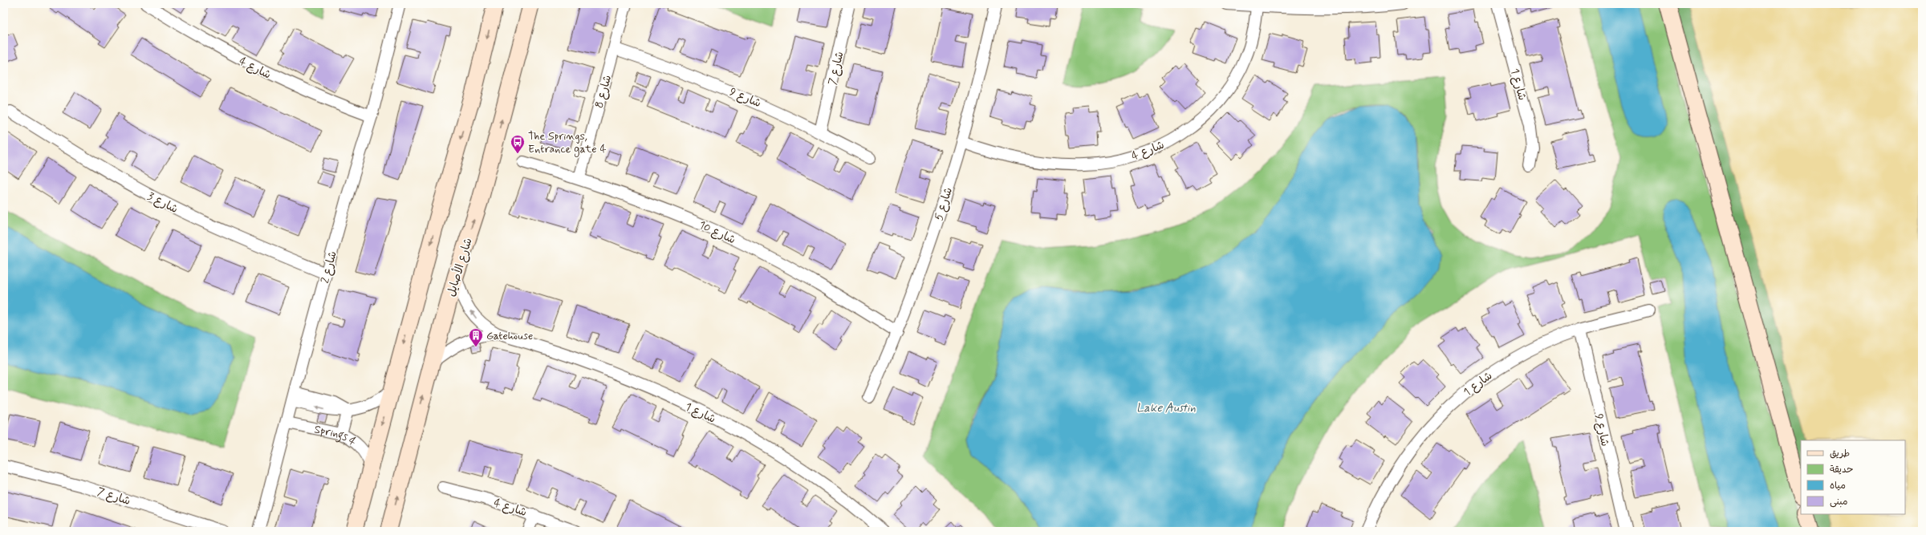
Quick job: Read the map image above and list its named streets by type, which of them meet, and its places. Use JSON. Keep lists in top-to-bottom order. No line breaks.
{"streets":{"main road":["شارع الأصايل"],"street":["شارع 4","شارع 7","شارع 1","شارع 8","شارع 9","شارع 3","شارع 5","شارع 10","شارع 2","Springs 4"]},"crossings":[["شارع 4","شارع 5"],["شارع 4","شارع 2"],["شارع 7","شارع 9"],["شارع 1","شارع 9"],["شارع 1","شارع الأصايل"],["شارع 8","شارع 9"],["شارع 8","شارع 10"],["شارع 3","شارع 2"],["شارع 5","شارع 10"],["شارع 2","Springs 4"]],"water":["Lake Austin"],"places":{"bus stop":["The Springs, Entrance gate 4"],"building":["Gatehouse"]},"legend":["طريق","حديقة","مياه","مبنى"]}
